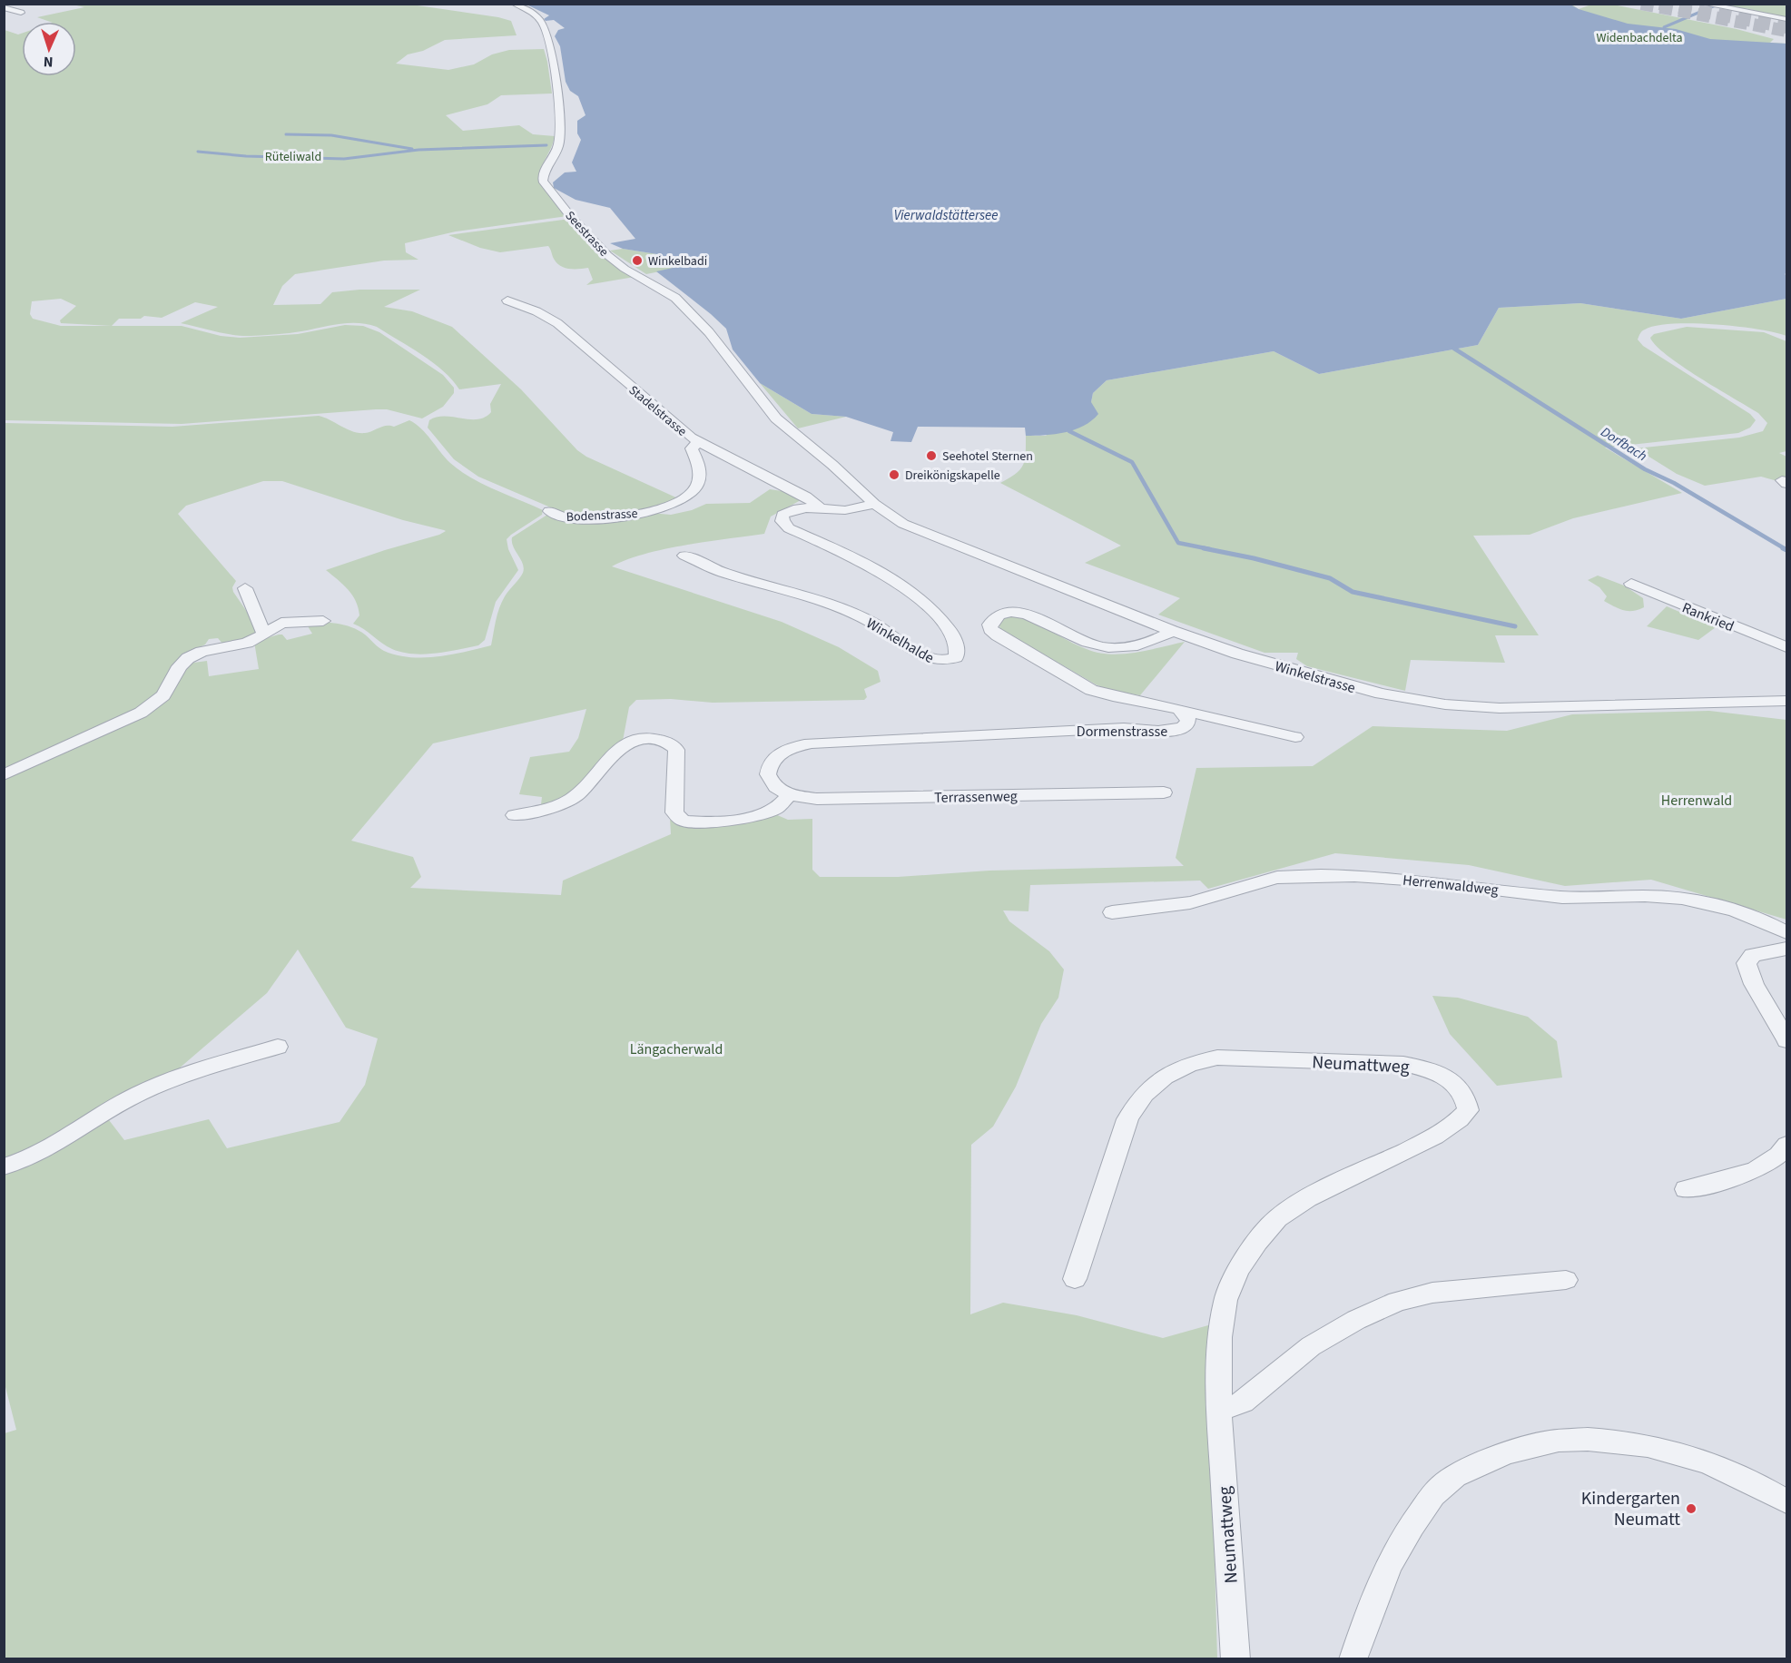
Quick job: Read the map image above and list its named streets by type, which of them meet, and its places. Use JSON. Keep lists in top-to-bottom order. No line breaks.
{"streets":{"street":["Seestrasse","Stadelstrasse","Bodenstrasse","Rankried","Winkelhalde","Winkelstrasse","Dormenstrasse","Terrassenweg","Herrenwaldweg","Neumattweg"]},"crossings":[["Seestrasse","Winkelhalde"],["Seestrasse","Winkelstrasse"],["Stadelstrasse","Bodenstrasse"],["Stadelstrasse","Winkelhalde"],["Winkelhalde","Winkelstrasse"],["Winkelstrasse","Dormenstrasse"],["Dormenstrasse","Terrassenweg"]],"water":["Vierwaldstättersee","Dorfbach"],"parks":["Widenbachdelta","Rüteliwald","Herrenwald","Längacherwald"],"places":["Winkelbadi","Seehotel Sternen","Dreikönigskapelle","Kindergarten Neumatt"],"north":"bottom"}
